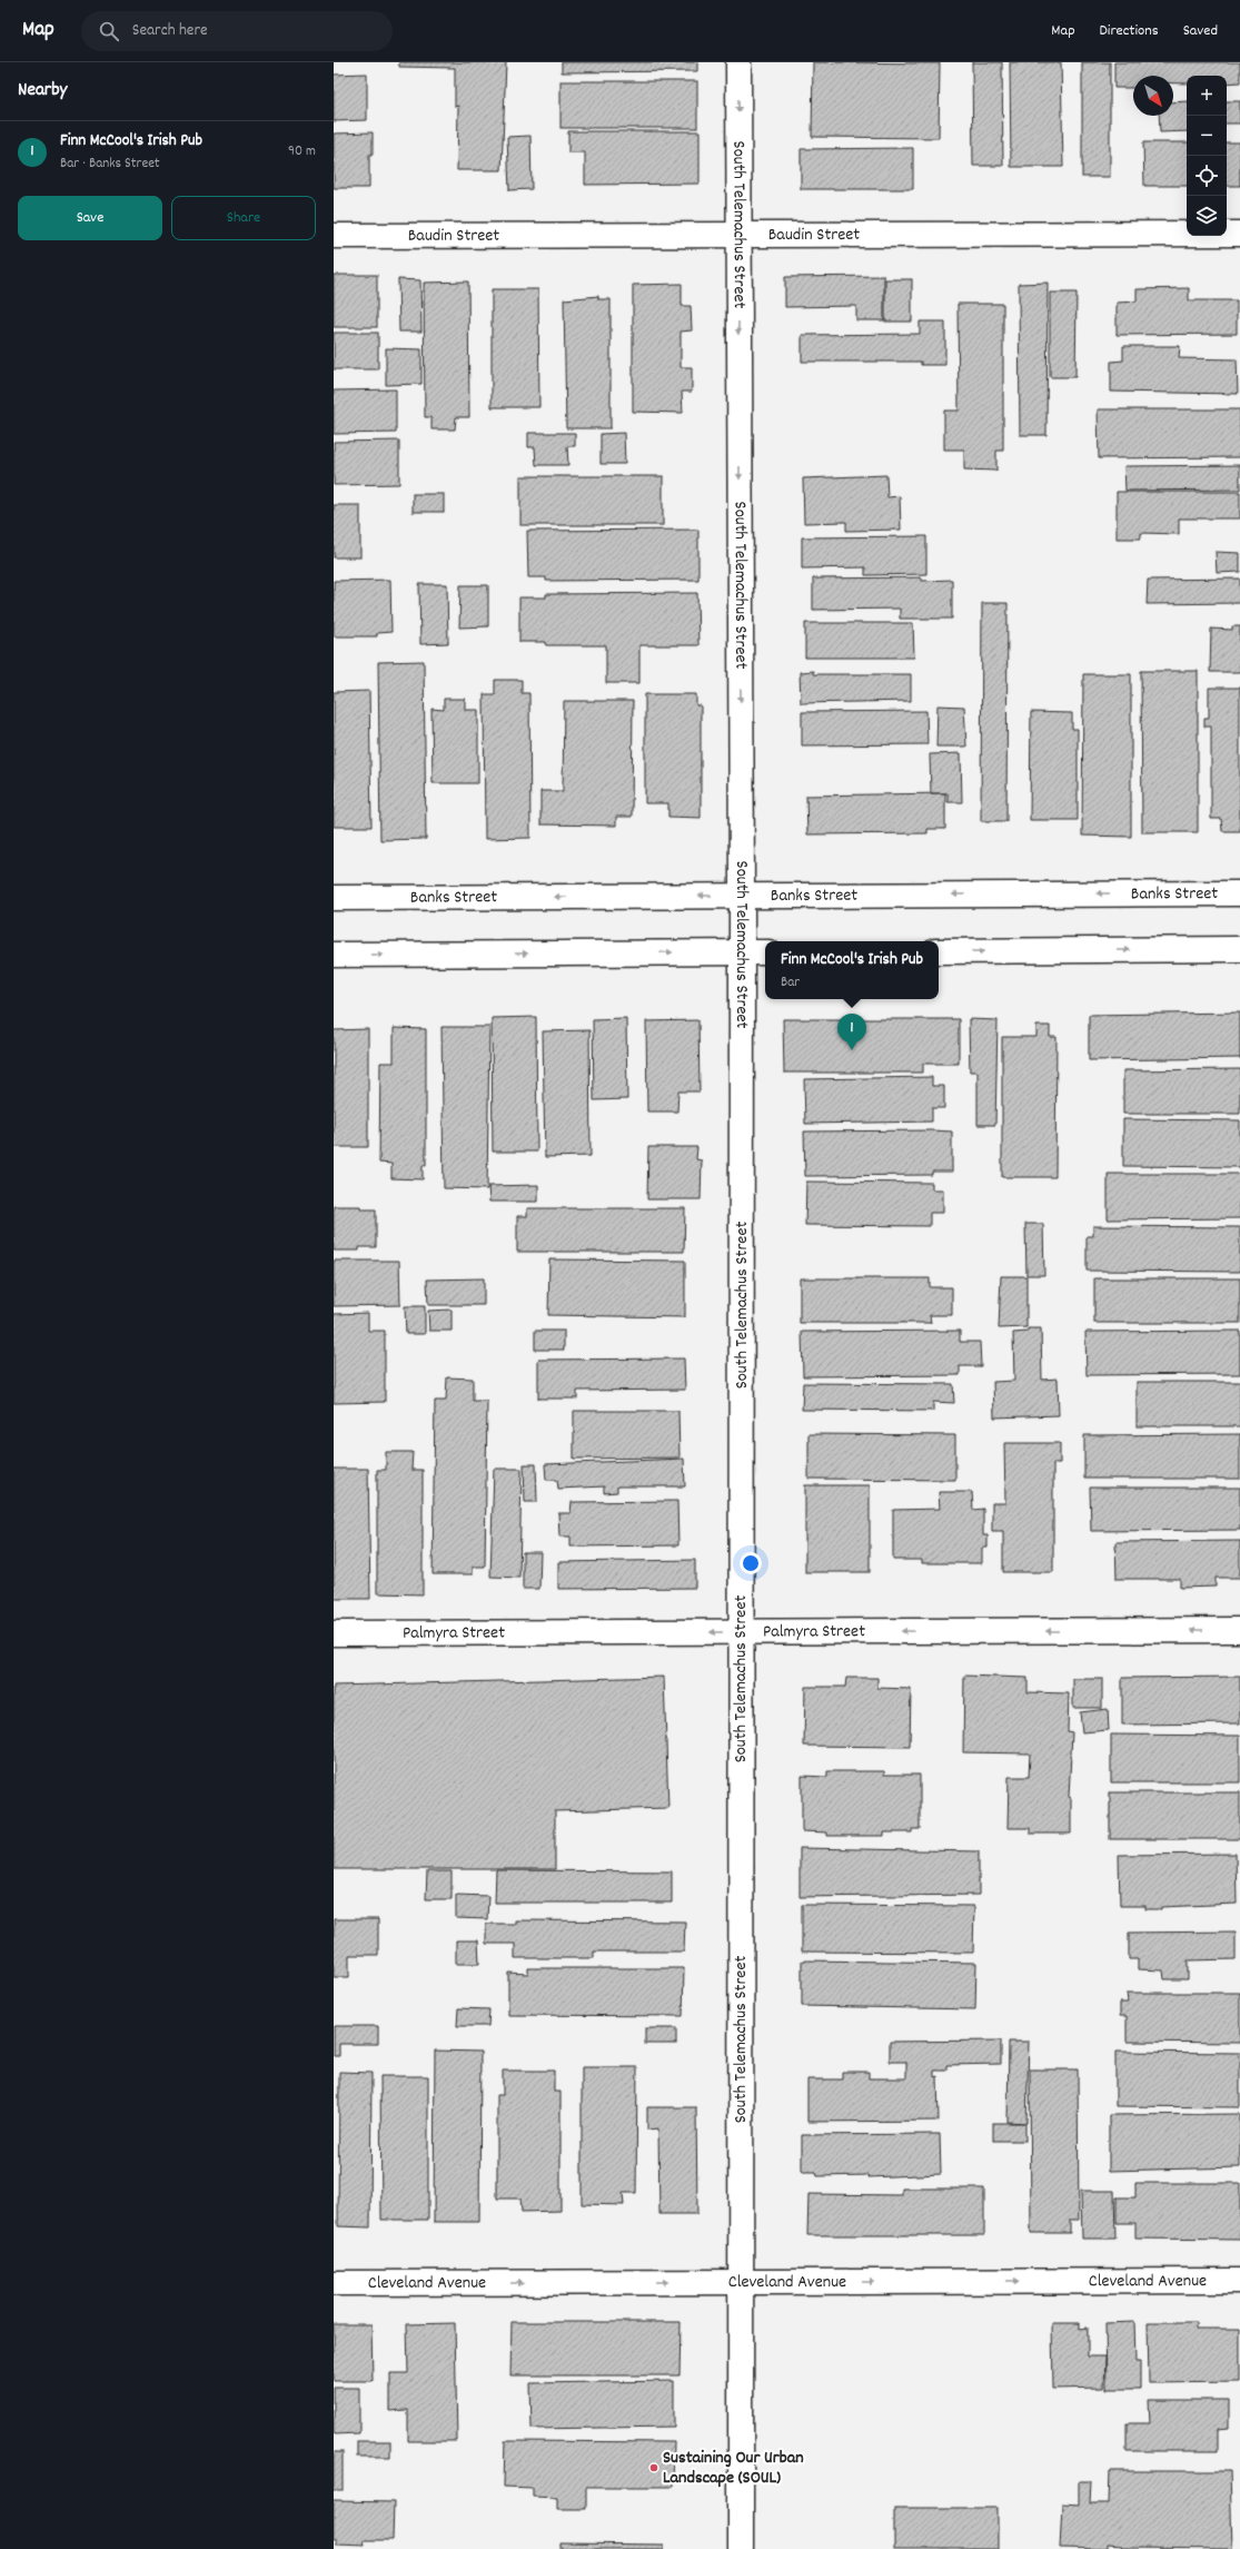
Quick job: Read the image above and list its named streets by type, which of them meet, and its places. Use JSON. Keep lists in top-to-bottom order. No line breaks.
{"streets":{"street":["South Telemachus Street","Baudin Street","Banks Street","Palmyra Street","Cleveland Avenue"]},"crossings":[["South Telemachus Street","Baudin Street"],["South Telemachus Street","Banks Street"],["South Telemachus Street","Palmyra Street"],["South Telemachus Street","Cleveland Avenue"]],"one_way":["Palmyra Street","Cleveland Avenue"],"places":["Sustaining Our Urban Landscape (SOUL)"],"north":"bottom right","page":{"header":"Map","search":"Search here","nav":["Map","Directions","Saved"],"heading":"Nearby","map_buttons":["+","−"],"list":[{"mark":"1","name":"Finn McCool's Irish Pub","note":"Bar · Banks Street","value":"90 m"}],"buttons":["Save","Share"],"popup":["Finn McCool's Irish Pub","Bar"],"pins":"1"}}
